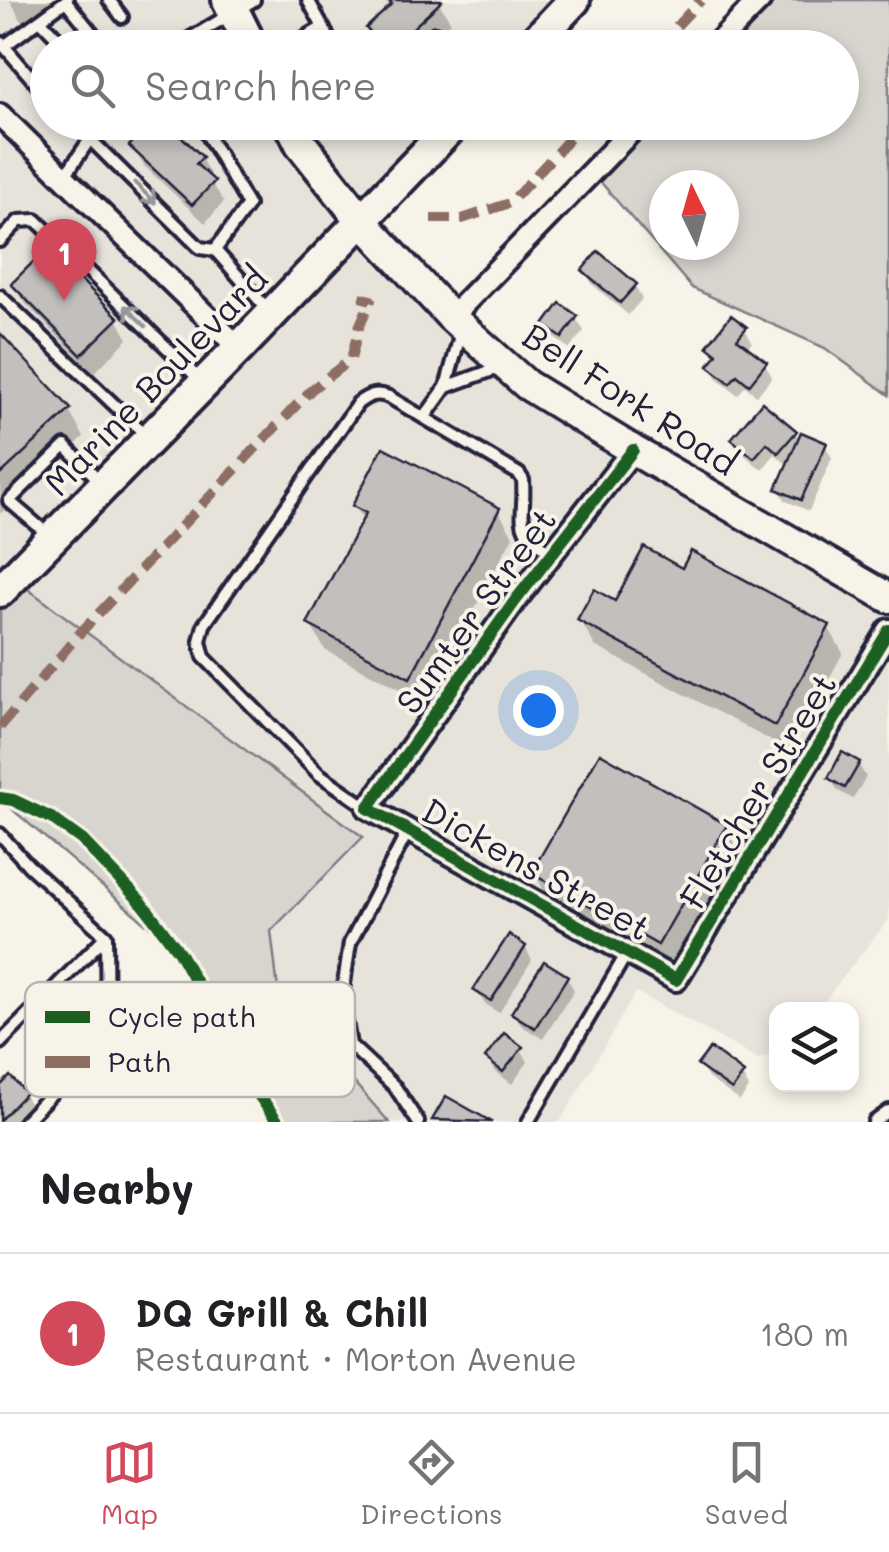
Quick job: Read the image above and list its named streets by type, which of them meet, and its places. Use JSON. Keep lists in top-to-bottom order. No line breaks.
{"streets":{"main road":["Marine Boulevard","Bell Fork Road"],"street":["Sumter Street","Fletcher Street","Dickens Street"]},"crossings":[["Marine Boulevard","Bell Fork Road"],["Bell Fork Road","Sumter Street"],["Sumter Street","Dickens Street"],["Fletcher Street","Dickens Street"]],"legend":["Cycle path","Path"],"north":"top","page":{"search":"Search here","pins":"1","heading":"Nearby","list":[{"mark":"1","name":"DQ Grill & Chill","note":"Restaurant · Morton Avenue","value":"180 m"}],"nav":["Map","Directions","Saved"]}}
